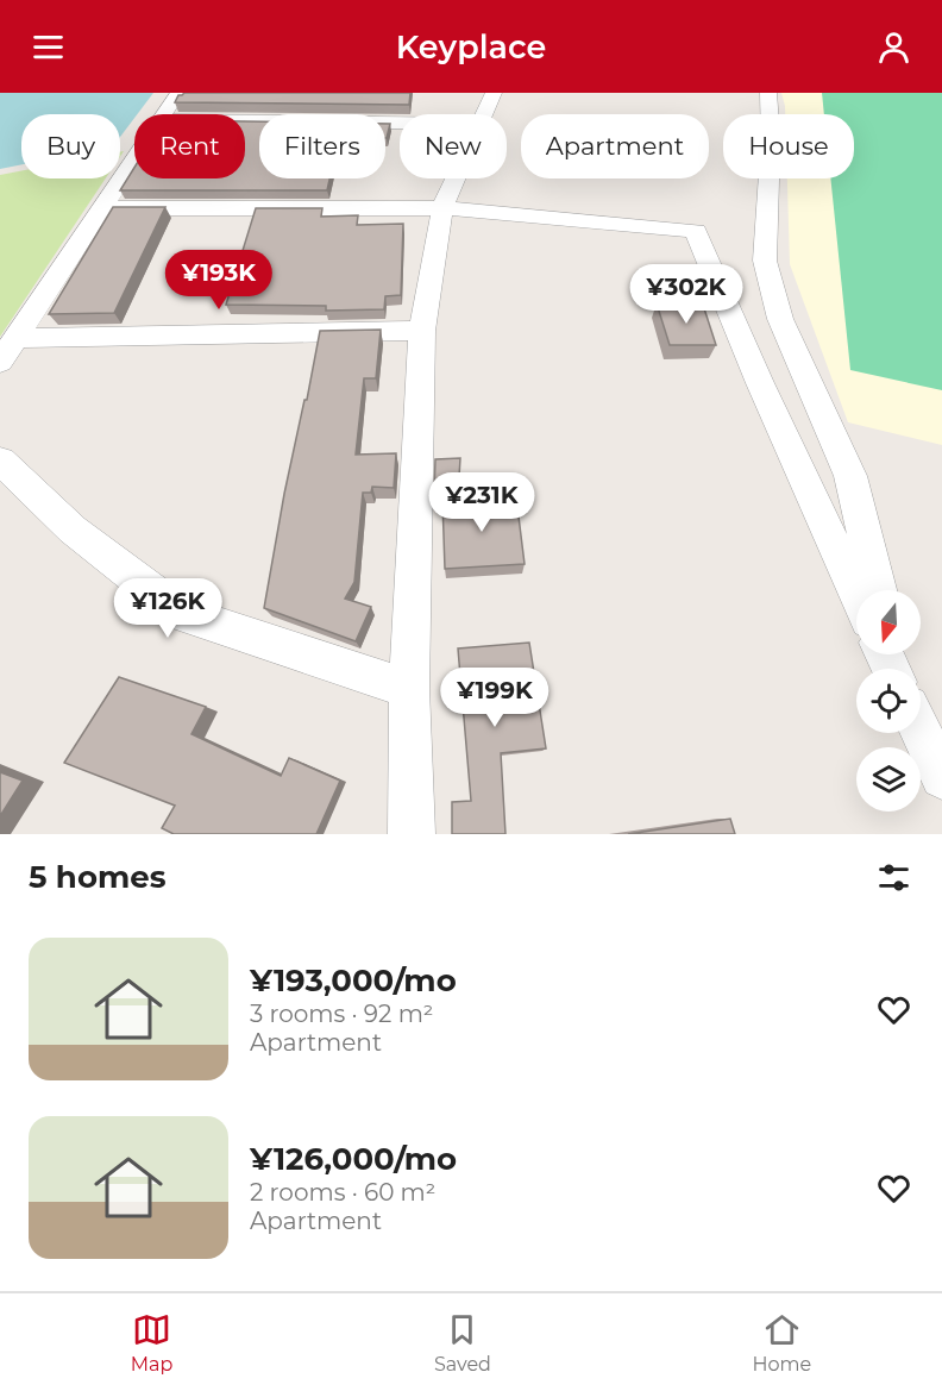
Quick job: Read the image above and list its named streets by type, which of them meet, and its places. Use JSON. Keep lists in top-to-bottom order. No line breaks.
{"north":"bottom","page":{"header":"Keyplace","chip":["Buy","Rent","Filters","New","Apartment","House"],"price":["¥193K","¥302K","¥231K","¥126K","¥199K"],"heading":"5 homes","list":[{"name":"¥193,000/mo","note":"3 rooms · 92 m² · Apartment"},{"name":"¥126,000/mo","note":"2 rooms · 60 m² · Apartment"}],"tabs":["Map","Saved","Home"]}}
